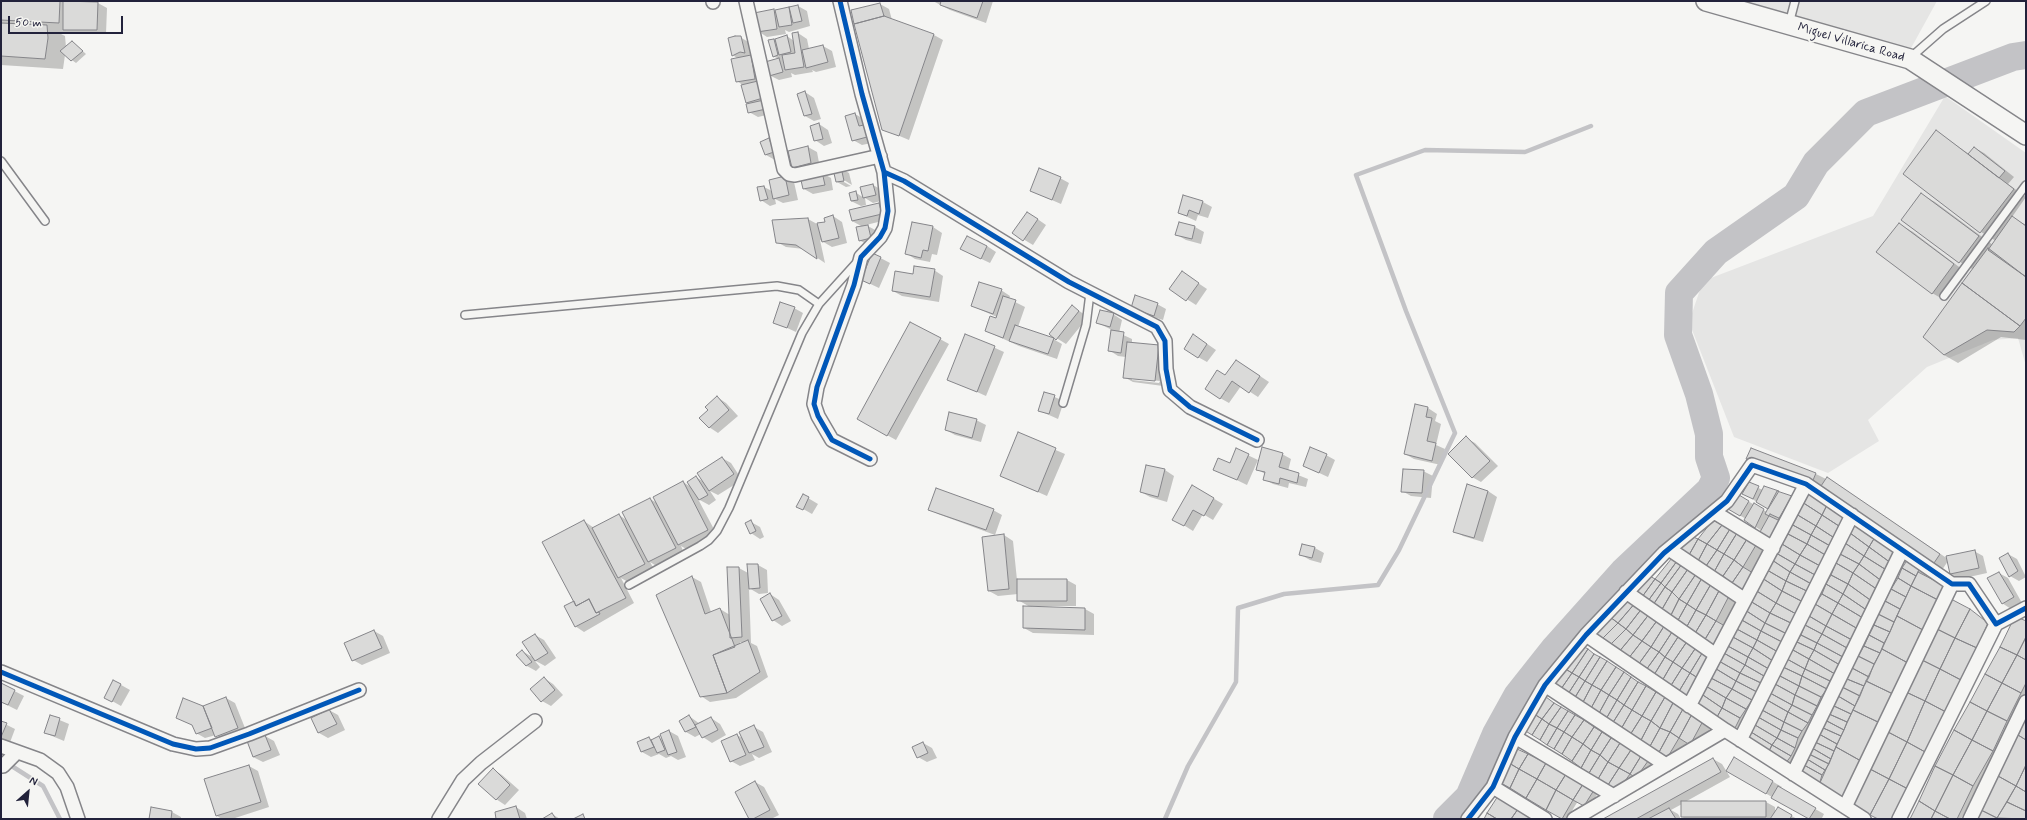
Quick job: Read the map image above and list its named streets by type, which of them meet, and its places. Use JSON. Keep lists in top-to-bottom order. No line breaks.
{"streets":{"main road":["Miguel Villarica Road"]},"scale_bar":"50 m","north":"top right"}
